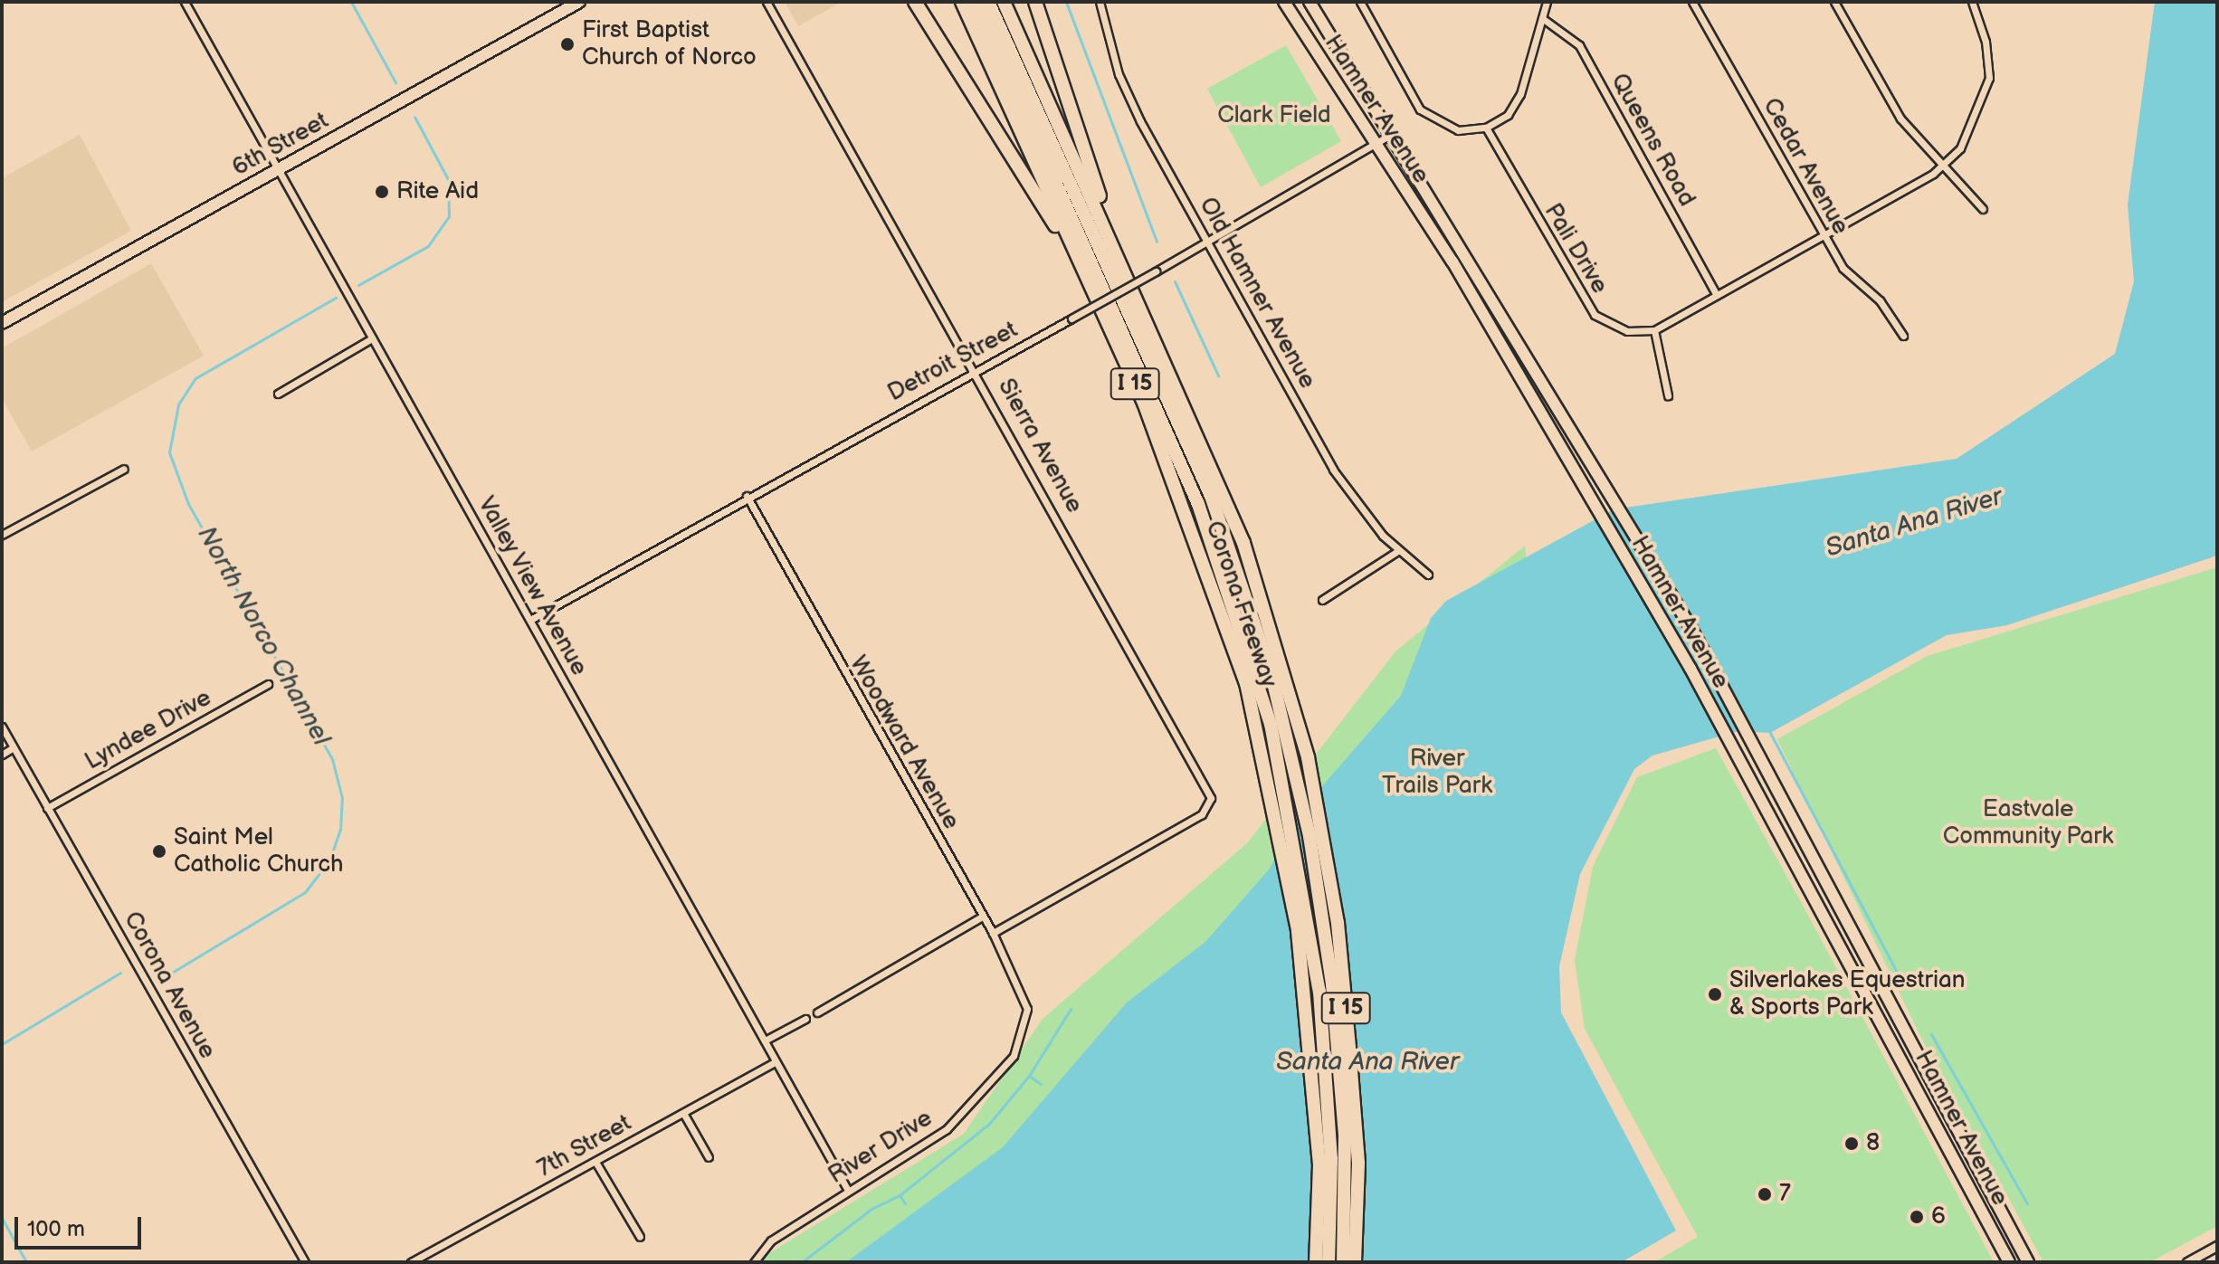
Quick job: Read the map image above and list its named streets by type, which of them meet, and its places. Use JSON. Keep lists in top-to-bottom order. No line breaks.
{"streets":{"highway":["I 15","Corona Freeway"],"main road":["Hamner Avenue","6th Street"],"street":["Queens Road","Cedar Avenue","Pali Drive","Old Hamner Avenue","Detroit Street","Sierra Avenue","Valley View Avenue","Lyndee Drive","Woodward Avenue","Corona Avenue","7th Street","River Drive"]},"crossings":[["Hamner Avenue","Detroit Street"],["6th Street","Valley View Avenue"],["Old Hamner Avenue","Detroit Street"],["Detroit Street","Sierra Avenue"],["Detroit Street","Valley View Avenue"],["Detroit Street","Woodward Avenue"],["Sierra Avenue","Woodward Avenue"],["Valley View Avenue","7th Street"],["Valley View Avenue","River Drive"],["Lyndee Drive","Corona Avenue"],["Woodward Avenue","River Drive"]],"water":["Santa Ana River","North Norco Channel"],"parks":["Clark Field","River Trails Park","Eastvale Community Park"],"places":["First Baptist Church of Norco","Rite Aid","Saint Mel Catholic Church","Silverlakes Equestrian & Sports Park","8","7","6"],"scale_bar":"100 m"}
